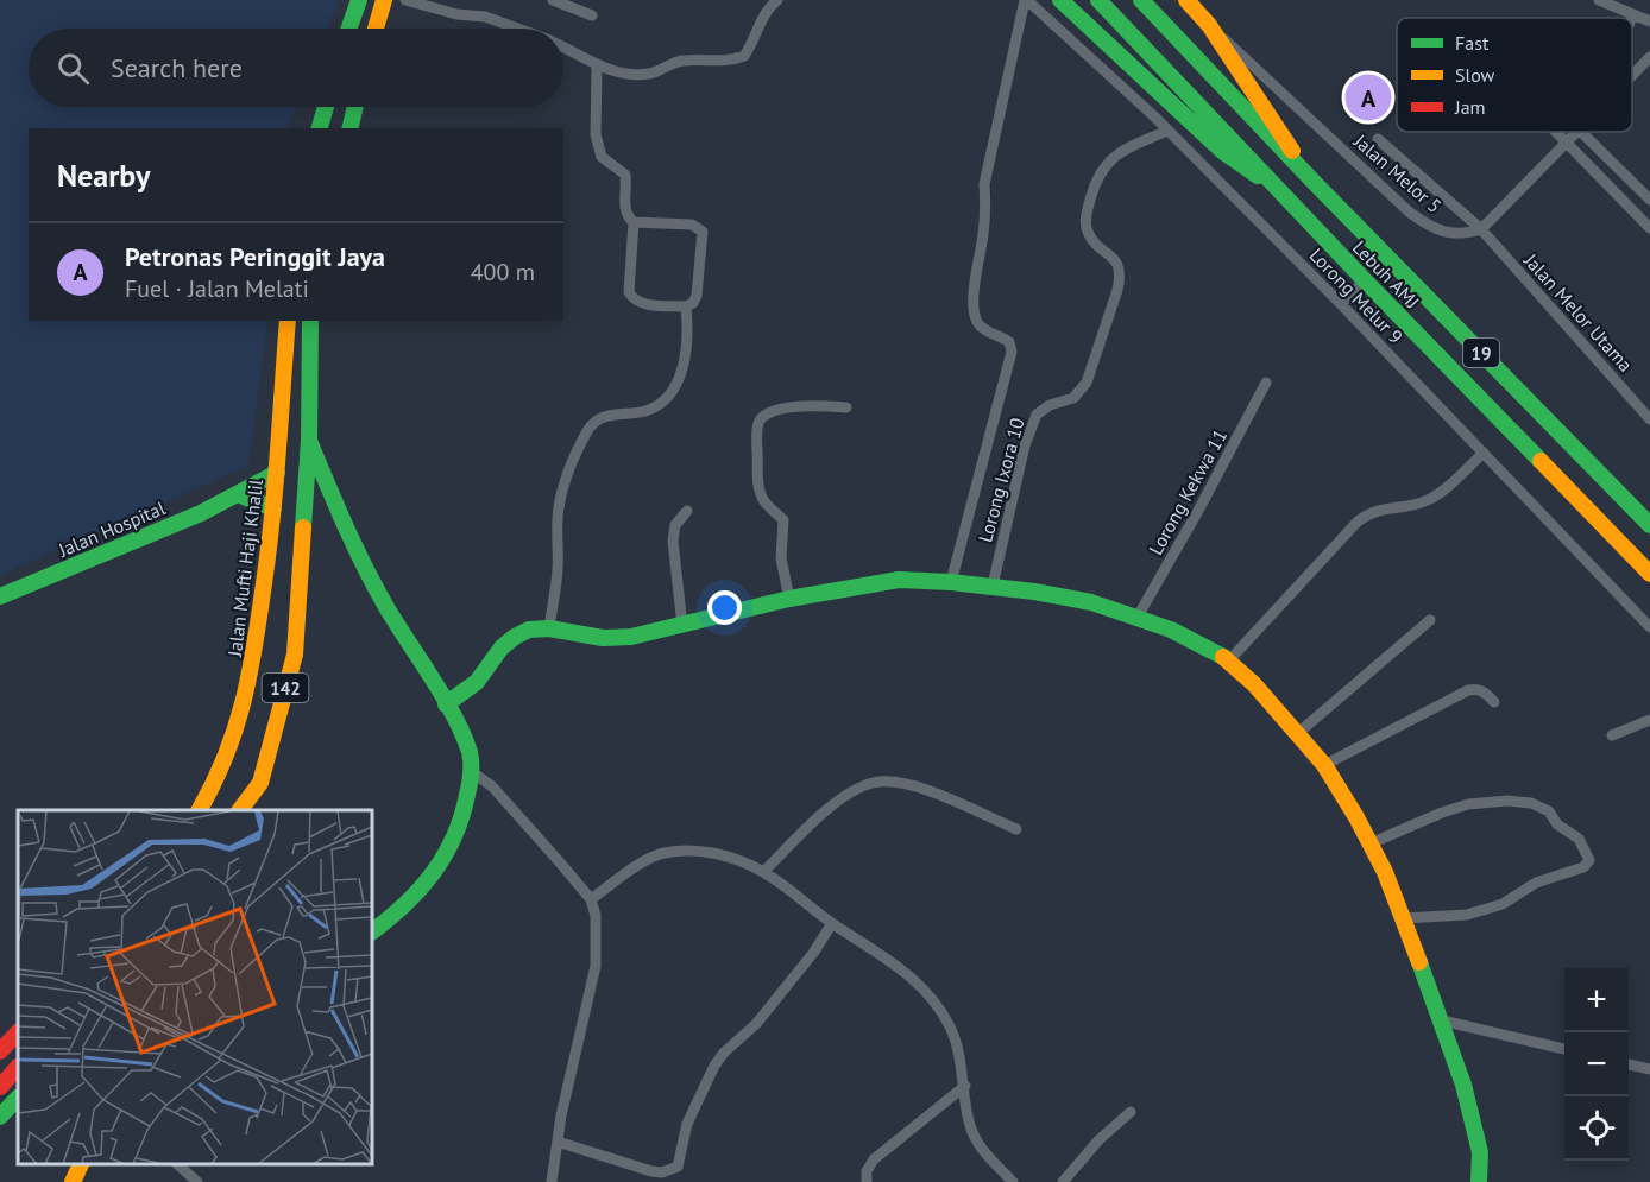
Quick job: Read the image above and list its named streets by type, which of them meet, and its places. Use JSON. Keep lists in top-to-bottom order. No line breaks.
{"streets":{"main road":["Lebuh AMJ","19","Jalan Hospital","Jalan Mufti Haji Khalil","142"],"street":["Jalan Melor 5","Lorong Melur 9","Jalan Melor Utama","Lorong Ixora 10","Lorong Kekwa 11"]},"crossings":[["Jalan Melor 5","Jalan Melor Utama"],["Lorong Melur 9","Lorong Ixora 10"],["Jalan Hospital","Jalan Mufti Haji Khalil"]],"legend":["Fast","Slow","Jam"],"page":{"search":"Search here","pins":"A","heading":"Nearby","list":[{"mark":"A","name":"Petronas Peringgit Jaya","note":"Fuel · Jalan Melati","value":"400 m"}],"map_buttons":["+","−"]}}
